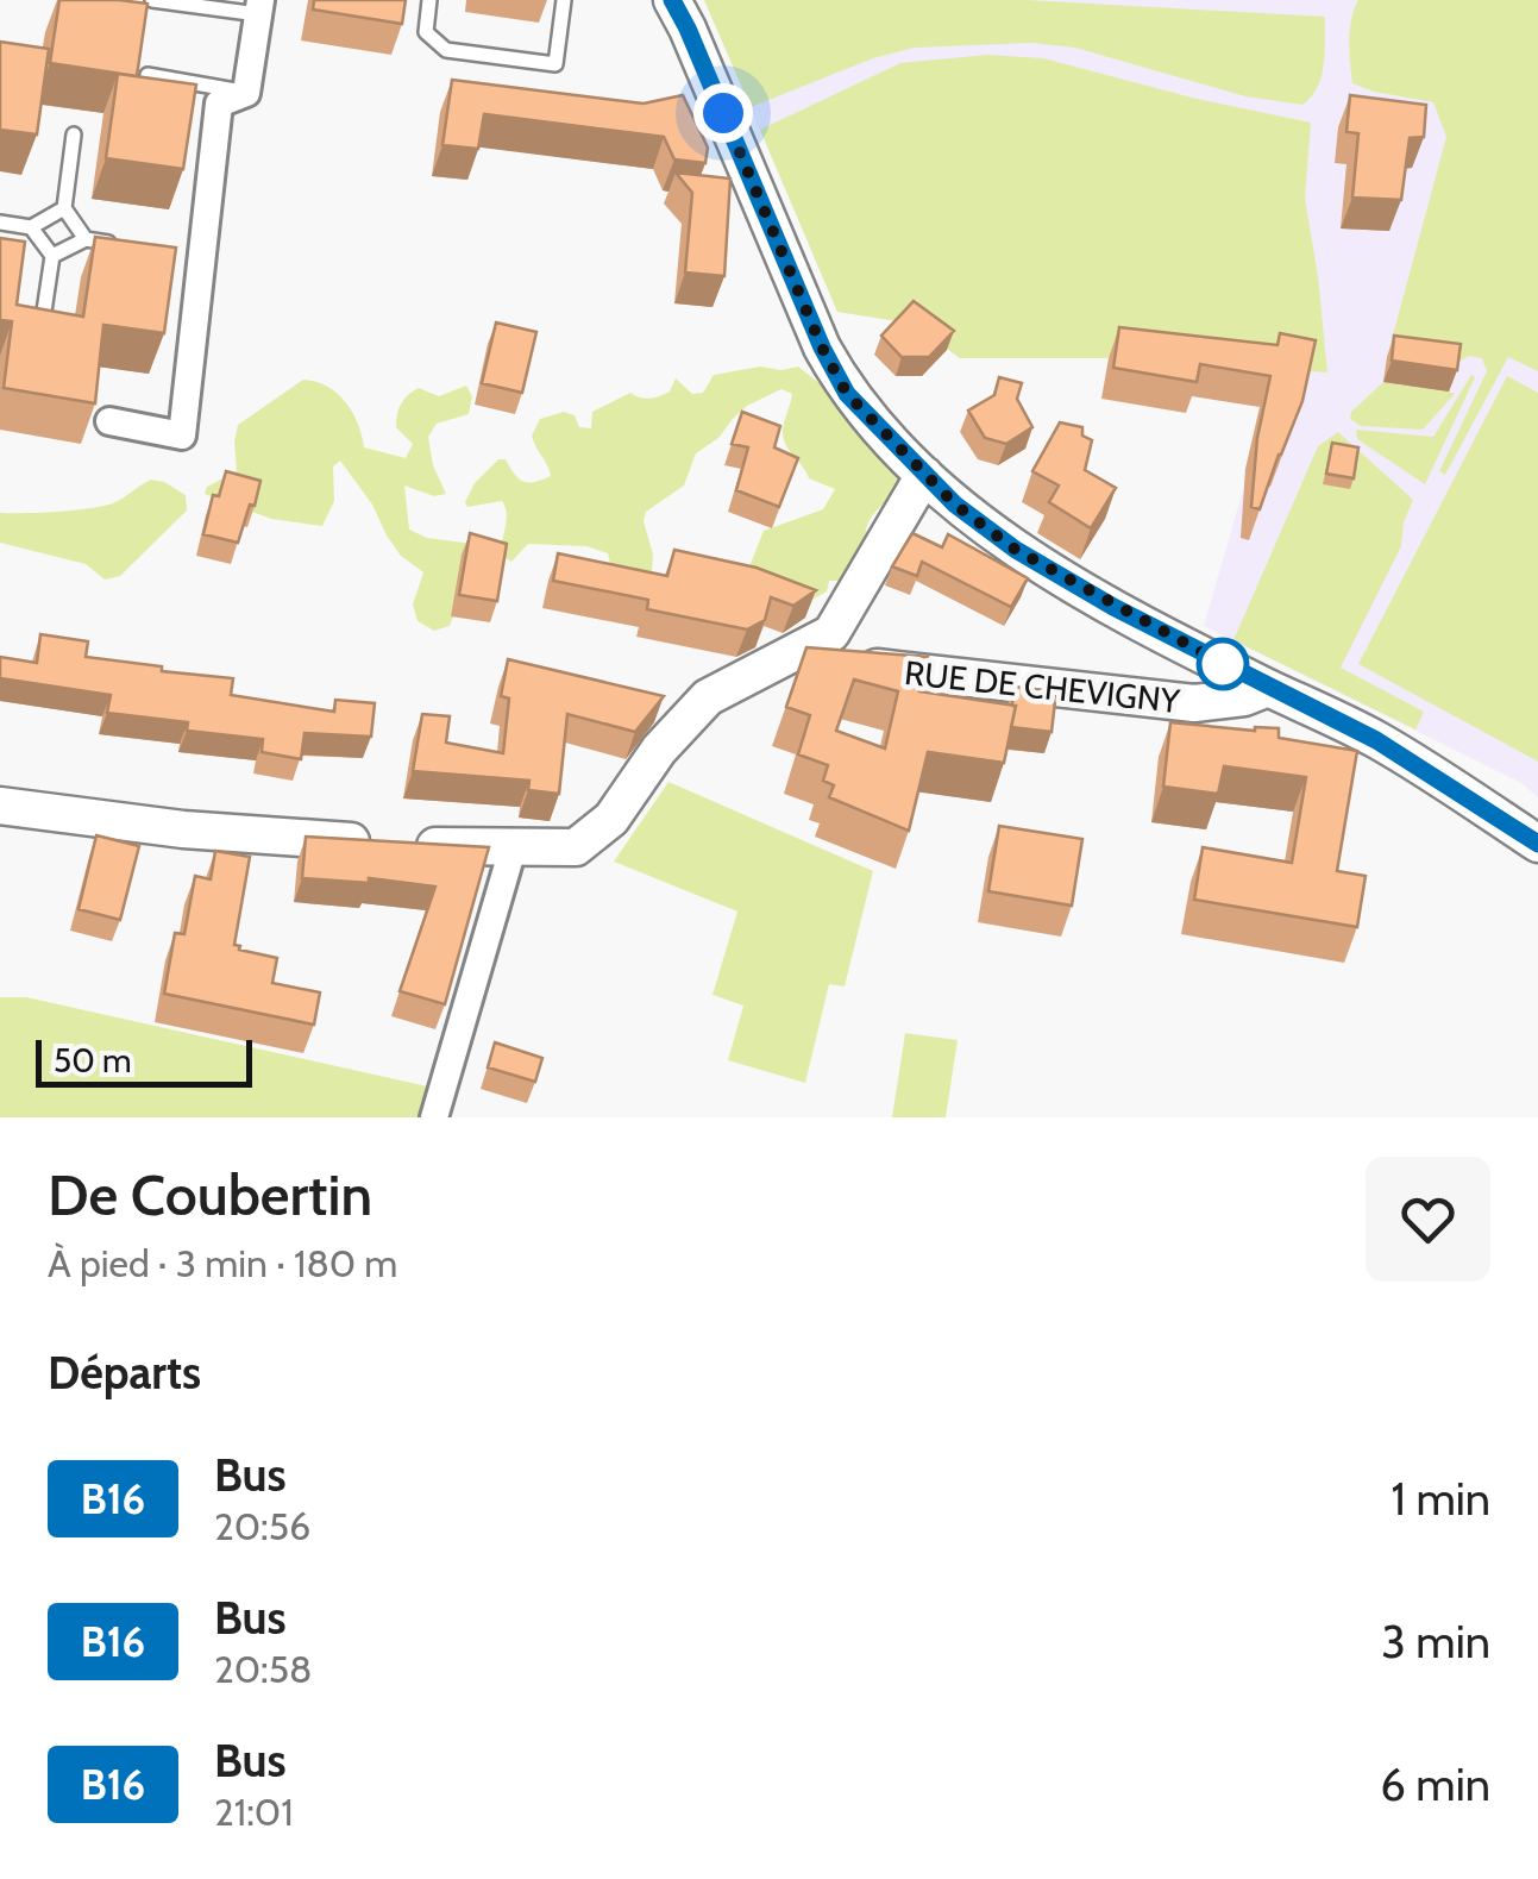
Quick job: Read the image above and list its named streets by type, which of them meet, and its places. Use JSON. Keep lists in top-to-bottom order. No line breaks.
{"streets":{"street":["RUE DE CHEVIGNY"]},"lines":["bus line B16"],"scale_bar":"50 m","page":{"scale":"50 m","heading":[["De Coubertin","À pied · 3 min · 180 m"],"Départs"],"list":[{"mark":"B16","name":"Bus","note":"20:56","value":"1 min"},{"mark":"B16","name":"Bus","note":"20:58","value":"3 min"},{"mark":"B16","name":"Bus","note":"21:01","value":"6 min"}]}}
